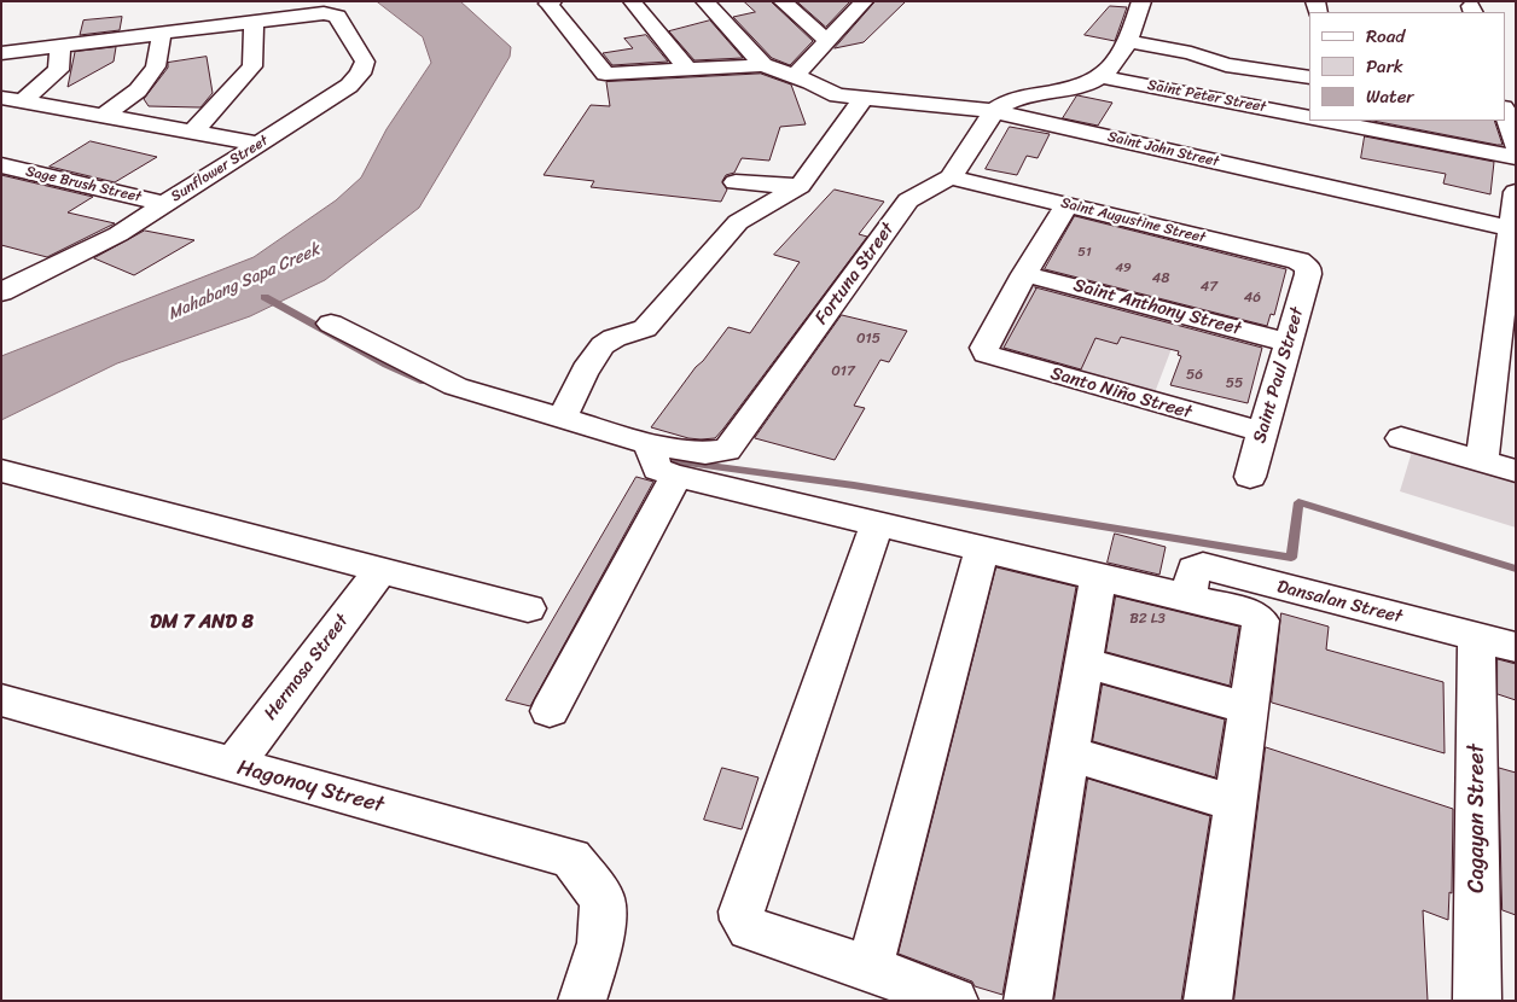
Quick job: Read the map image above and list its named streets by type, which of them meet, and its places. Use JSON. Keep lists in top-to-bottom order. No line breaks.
{"streets":{"street":["Saint Peter Street","Saint John Street","Sunflower Street","Sage Brush Street","Saint Augustine Street","Fortuna Street","Saint Anthony Street","Saint Paul Street","Santo Niño Street","Dansalan Street","Hermosa Street","Hagonoy Street","Cagayan Street"]},"crossings":[["Sunflower Street","Sage Brush Street"],["Saint Augustine Street","Fortuna Street"],["Saint Augustine Street","Saint Paul Street"],["Saint Anthony Street","Saint Paul Street"],["Saint Anthony Street","Santo Niño Street"],["Saint Paul Street","Santo Niño Street"],["Dansalan Street","Cagayan Street"],["Hermosa Street","Hagonoy Street"]],"districts":["DM 7 AND 8"],"water":["Mahabang Sapa Creek"],"house_numbers":["51","49","48","47","46","015","017","56","55","B2 L3"],"legend":["Road","Park","Water"]}
